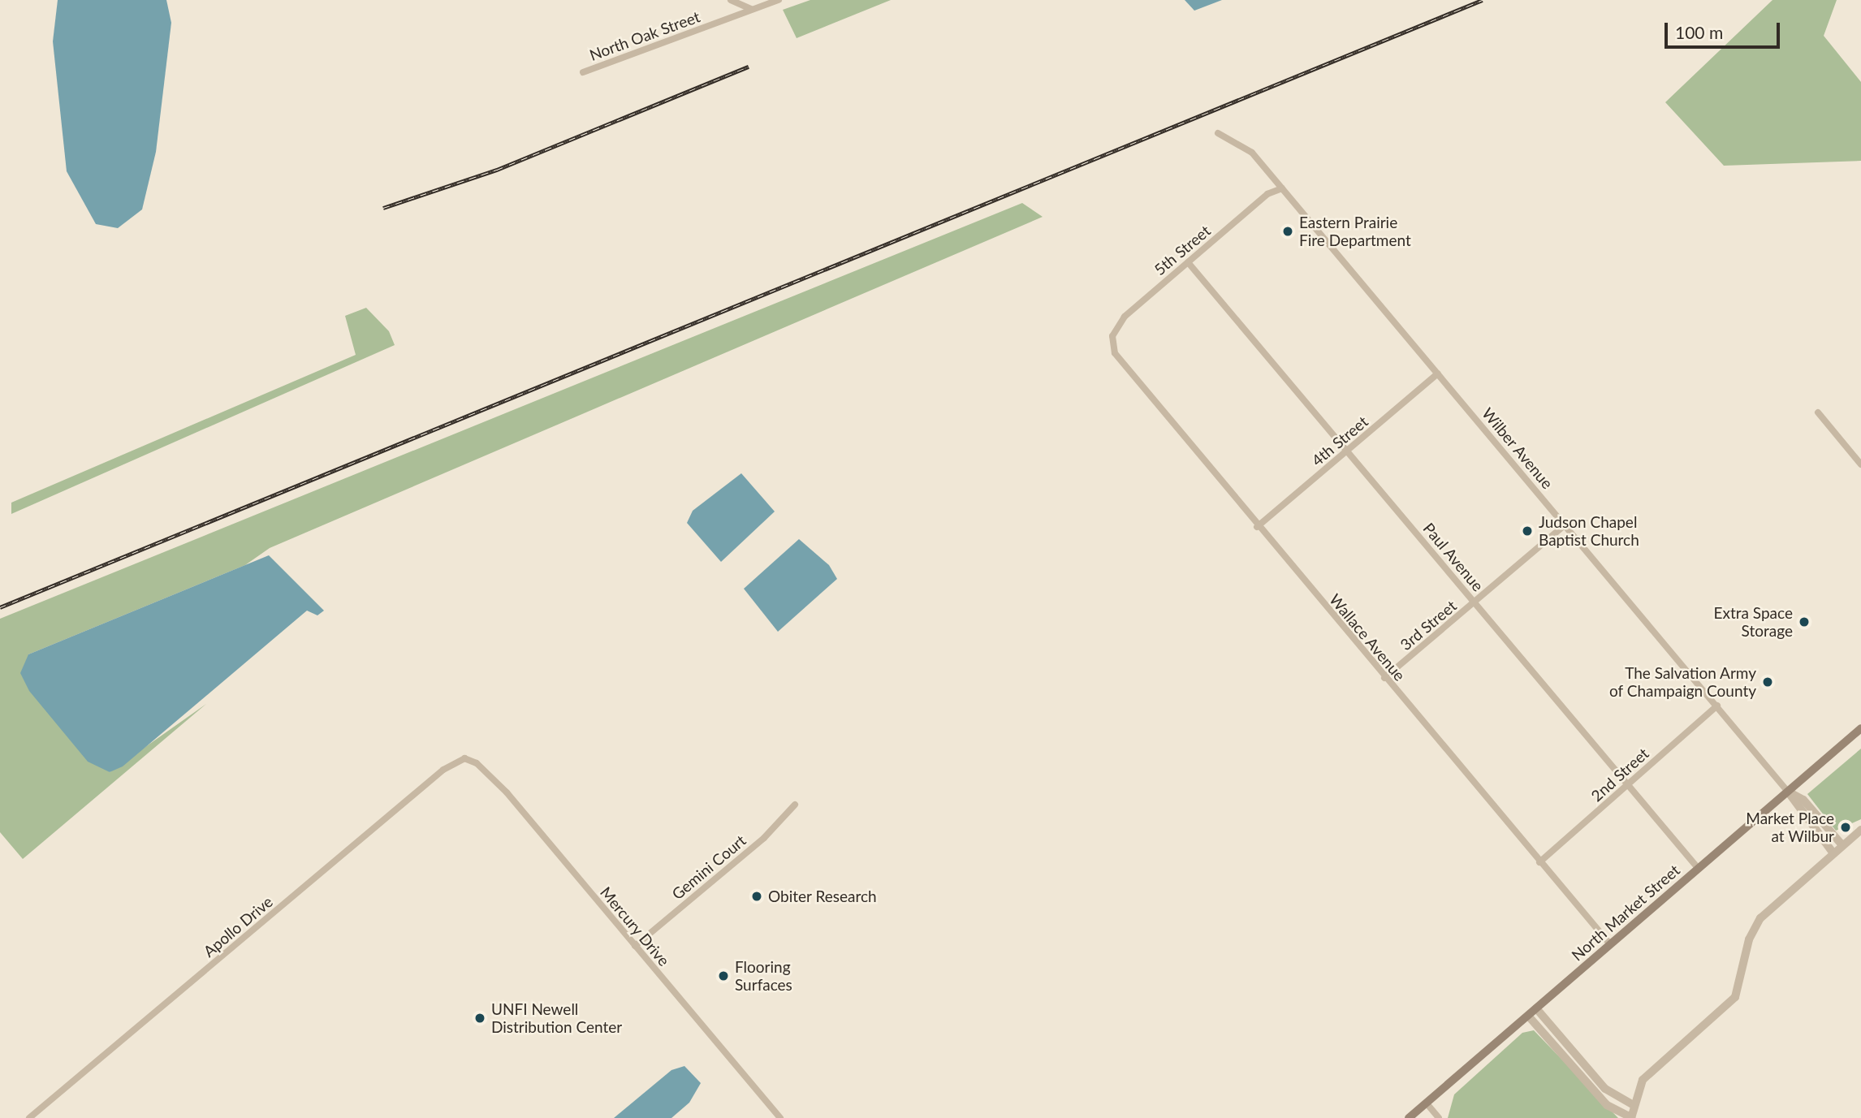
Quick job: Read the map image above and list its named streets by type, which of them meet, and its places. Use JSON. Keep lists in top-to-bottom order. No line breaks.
{"streets":{"main road":["North Market Street"],"street":["North Oak Street","5th Street","4th Street","Wilber Avenue","Paul Avenue","3rd Street","Wallace Avenue","2nd Street","Gemini Court","Apollo Drive","Mercury Drive"]},"crossings":[["5th Street","Wilber Avenue"],["5th Street","Paul Avenue"],["5th Street","Wallace Avenue"],["4th Street","Wilber Avenue"],["4th Street","Paul Avenue"],["4th Street","Wallace Avenue"],["Wilber Avenue","3rd Street"],["Wilber Avenue","2nd Street"],["Wilber Avenue","North Market Street"],["Paul Avenue","3rd Street"],["Paul Avenue","2nd Street"],["Paul Avenue","North Market Street"],["3rd Street","Wallace Avenue"],["Wallace Avenue","2nd Street"],["Wallace Avenue","North Market Street"],["Gemini Court","Mercury Drive"],["Apollo Drive","Mercury Drive"]],"places":["Eastern Prairie Fire Department","Judson Chapel Baptist Church","Extra Space Storage","The Salvation Army of Champaign County","Market Place at Wilbur","Obiter Research","Flooring Surfaces","UNFI Newell Distribution Center"],"scale_bar":"100 m"}
